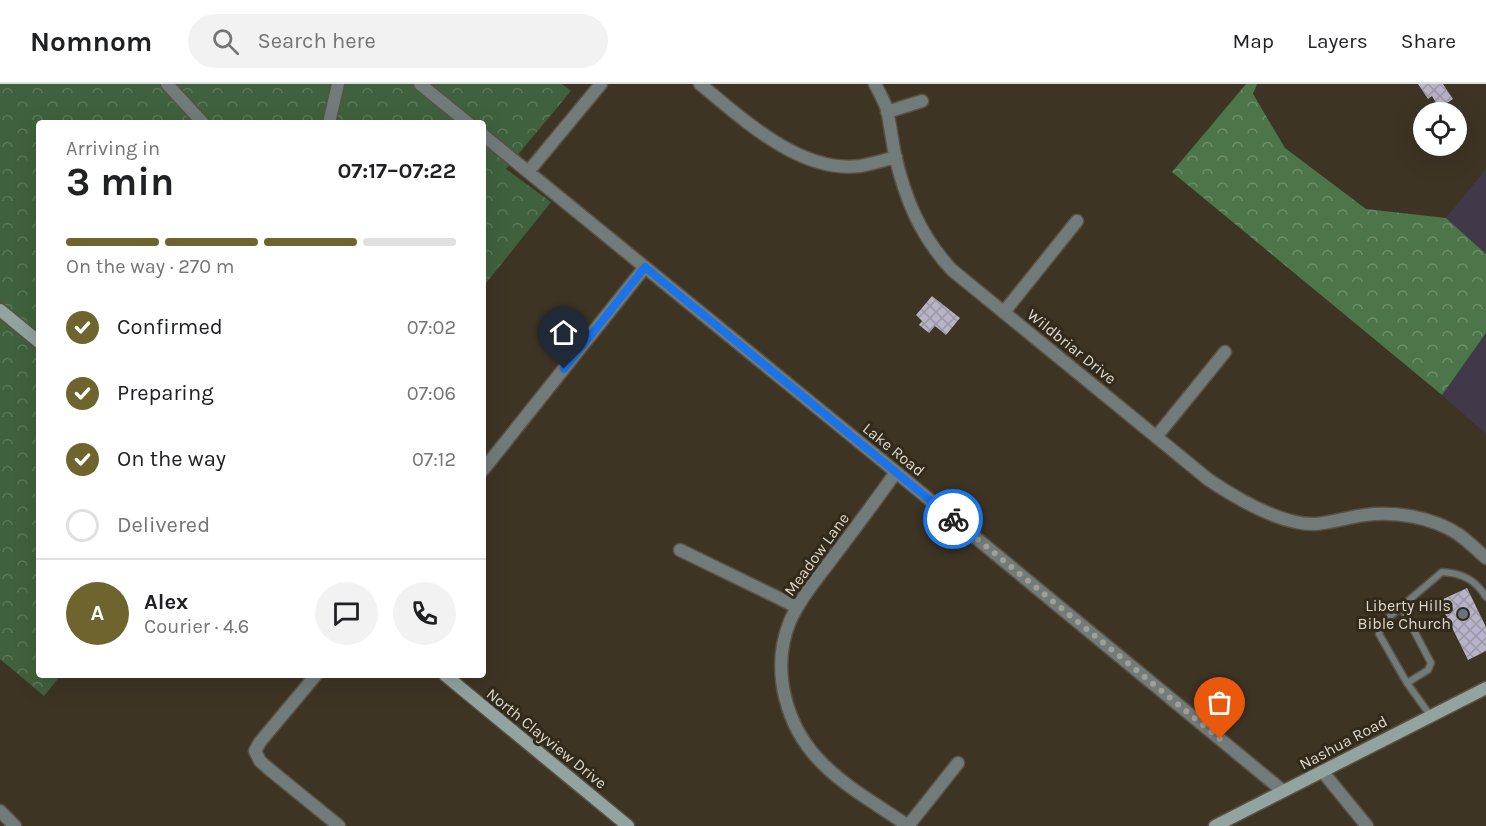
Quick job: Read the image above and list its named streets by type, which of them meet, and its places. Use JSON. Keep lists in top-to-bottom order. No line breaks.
{"streets":{"street":["Wildbriar Drive","Lake Road","Meadow Lane","North Clayview Drive","Nashua Road"]},"crossings":[["Lake Road","Meadow Lane"],["Lake Road","Nashua Road"]],"places":["Liberty Hills Bible Church"],"page":{"header":"Nomnom","search":"Search here","nav":["Map","Layers","Share"],"heading":["3 min","Arriving in","07:17–07:22"],"panel":["Alex","Courier · 4.6"],"bar":"On the way · 270 m","list":[["Confirmed","07:02"],["Preparing","07:06"],["On the way","07:12"],"Delivered"],"round":"A"}}
